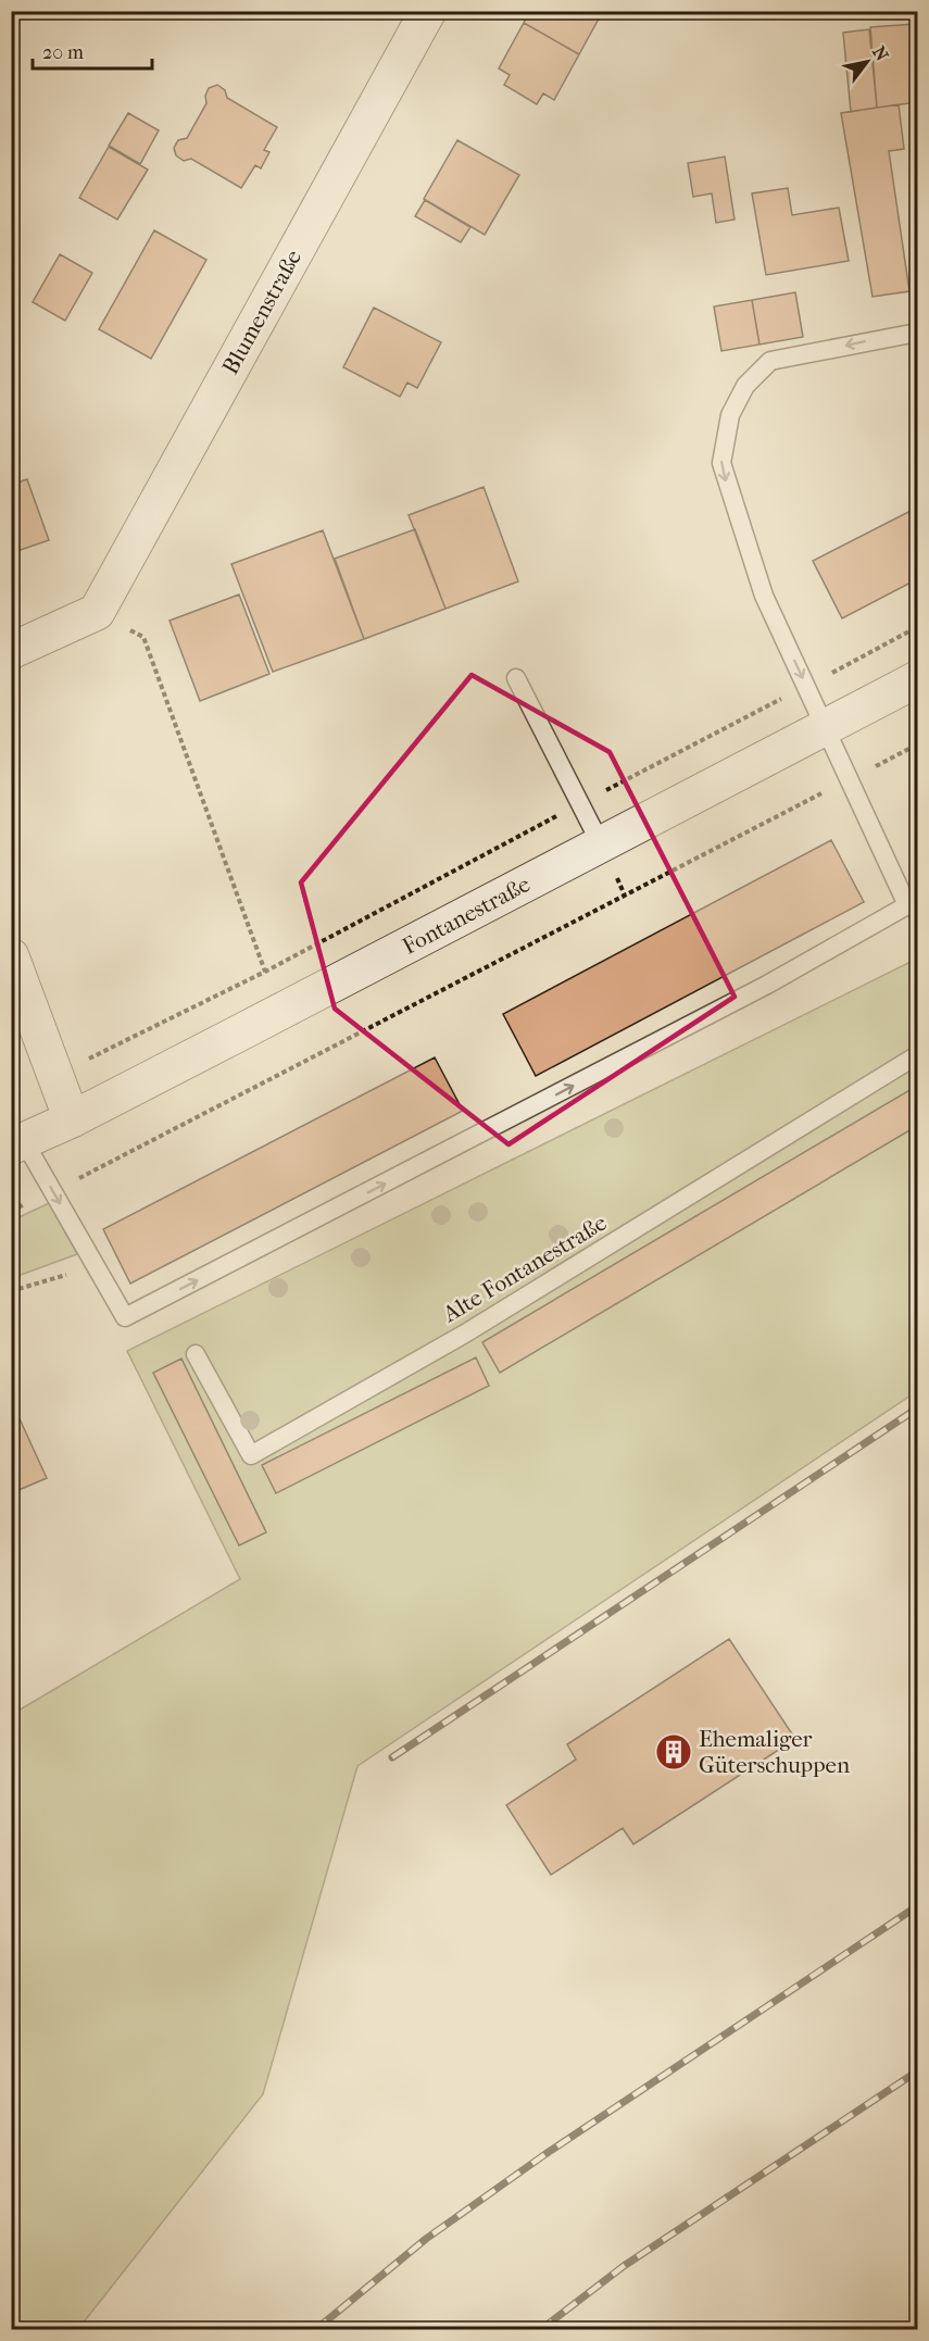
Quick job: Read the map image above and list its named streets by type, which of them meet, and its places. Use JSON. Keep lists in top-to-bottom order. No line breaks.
{"streets":{"street":["Blumenstraße","Fontanestraße"],"lane":["Alte Fontanestraße"]},"places":{"building":["Ehemaliger Güterschuppen"]},"scale_bar":"20 m","north":"top right"}
